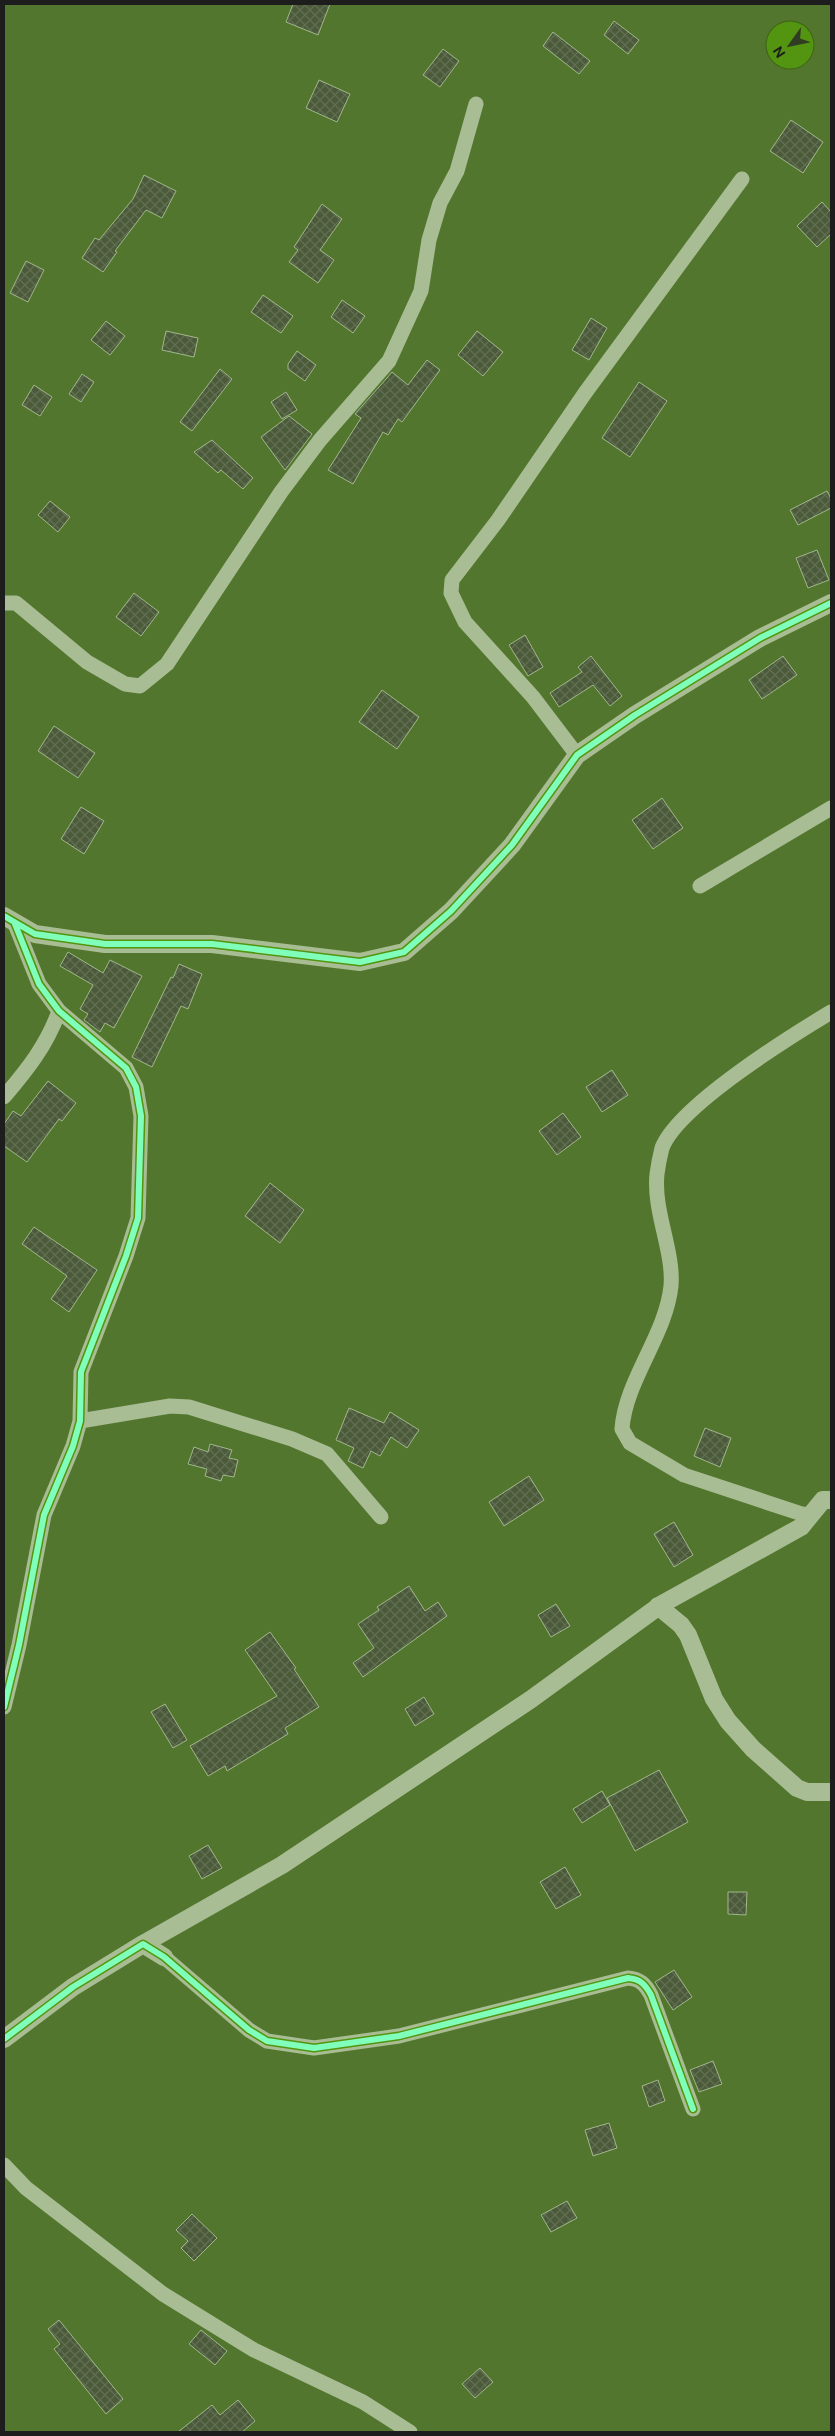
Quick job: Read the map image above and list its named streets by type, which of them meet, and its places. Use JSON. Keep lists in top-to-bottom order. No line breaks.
{"north":"bottom left"}
